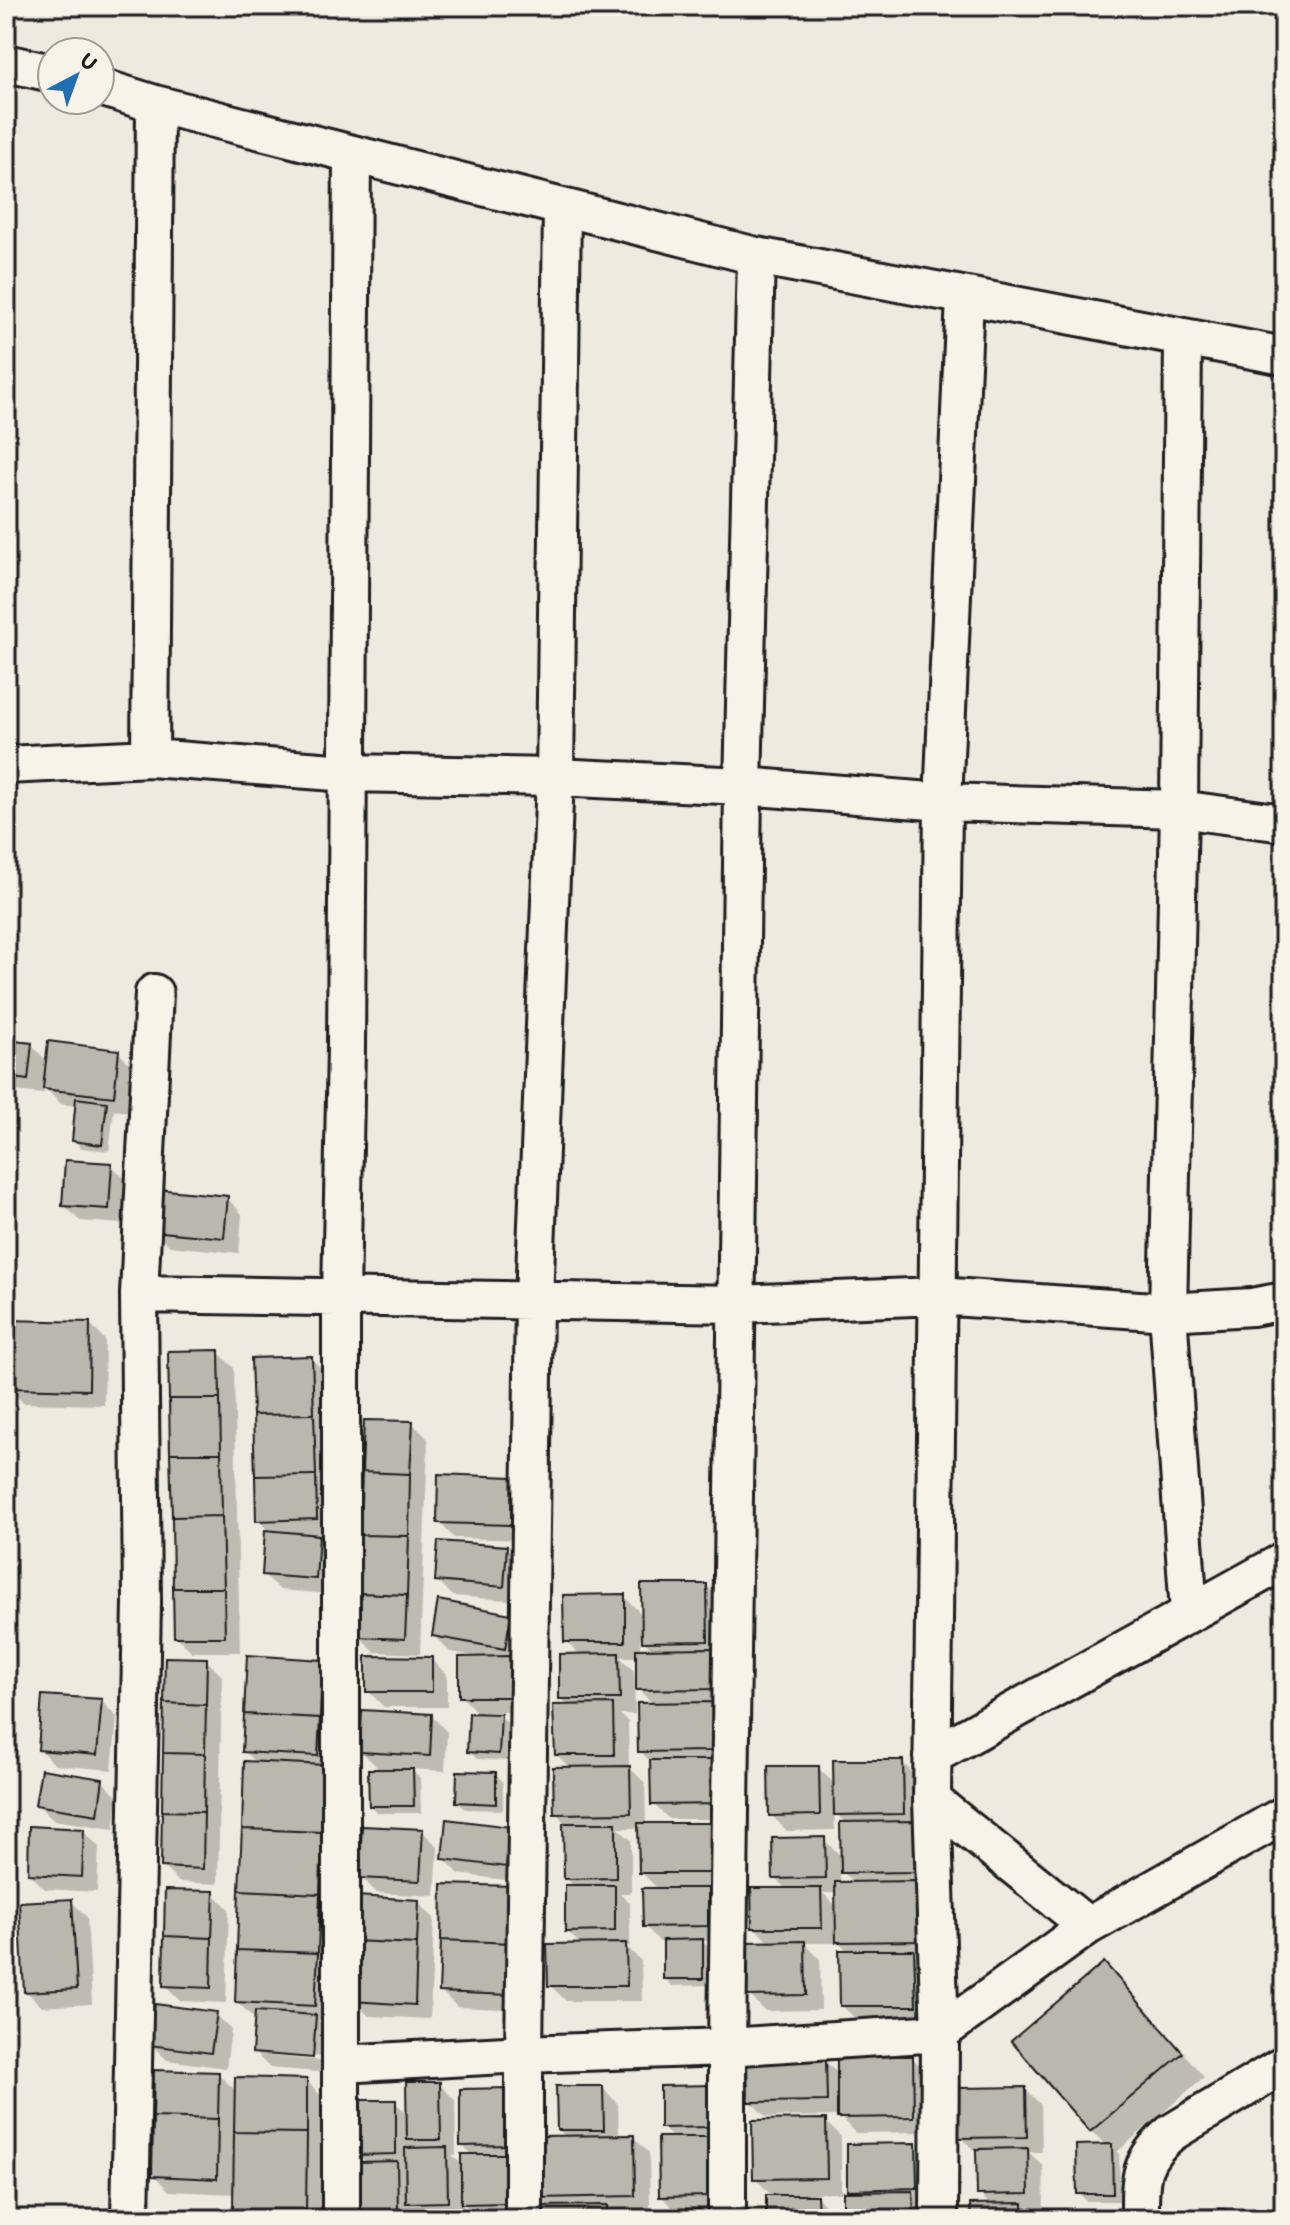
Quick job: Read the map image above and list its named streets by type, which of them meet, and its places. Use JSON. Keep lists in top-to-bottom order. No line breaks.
{"north":"top right"}
